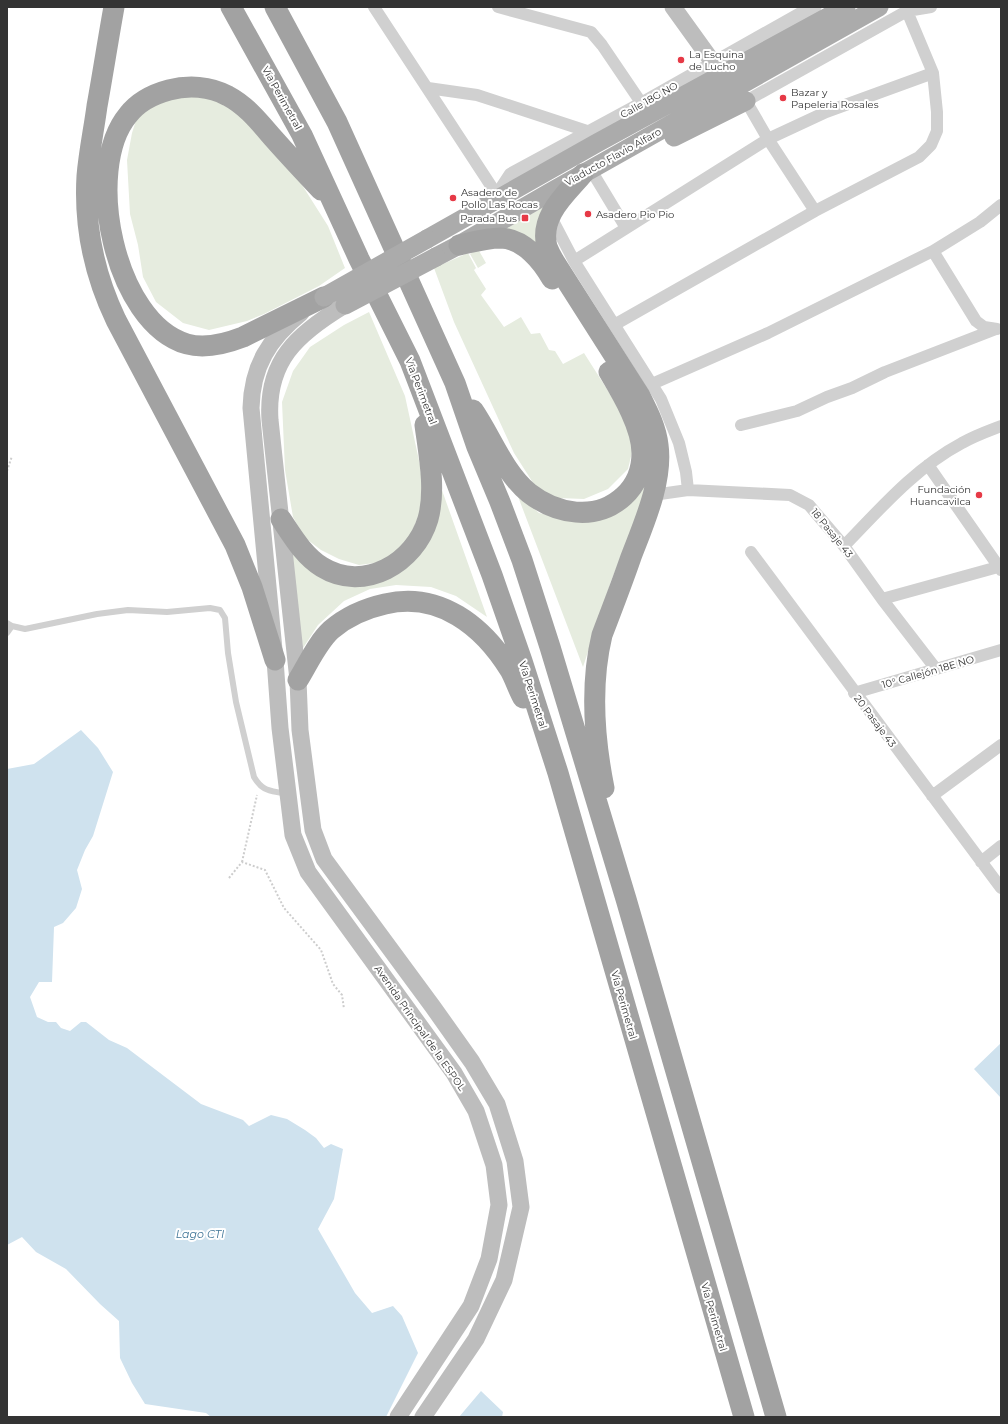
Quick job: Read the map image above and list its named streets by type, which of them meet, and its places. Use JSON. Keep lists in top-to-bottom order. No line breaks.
{"streets":{"highway":["Vía Perimetral"],"main road":["Viaducto Flavio Alfaro","Avenida Principal de la ESPOL"],"street":["Calle 18G NO","18 Pasaje 43","10° Callejón 18E NO","20 Pasaje 43"]},"crossings":[["Calle 18G NO","Viaducto Flavio Alfaro"],["Viaducto Flavio Alfaro","Avenida Principal de la ESPOL"],["18 Pasaje 43","10° Callejón 18E NO"],["10° Callejón 18E NO","20 Pasaje 43"]],"water":["Lago CTI"],"places":{"other":["La Esquina de Lucho","Bazar y Papeleria Rosales","Asadero de Pollo Las Rocas","Asadero Pio Pio","Fundación Huancavilca"],"transit":["Parada Bus"]}}
